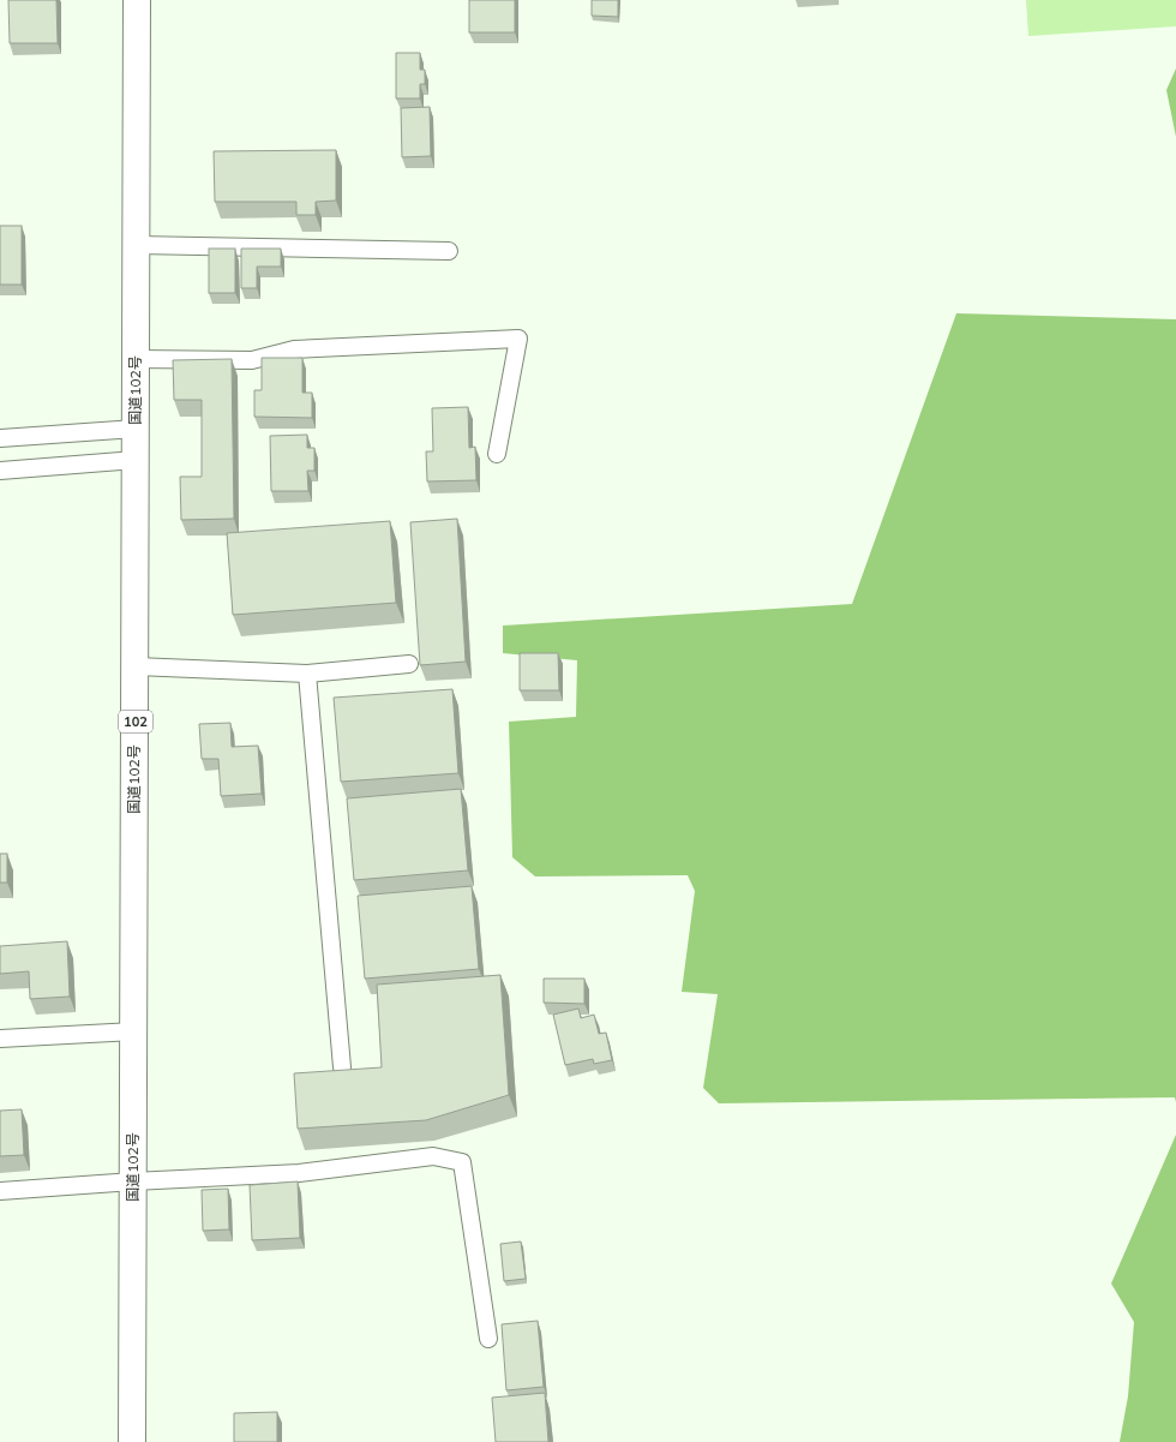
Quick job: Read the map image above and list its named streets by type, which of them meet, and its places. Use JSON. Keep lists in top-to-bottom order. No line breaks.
{"streets":{"highway":["国道102号","102"]}}
